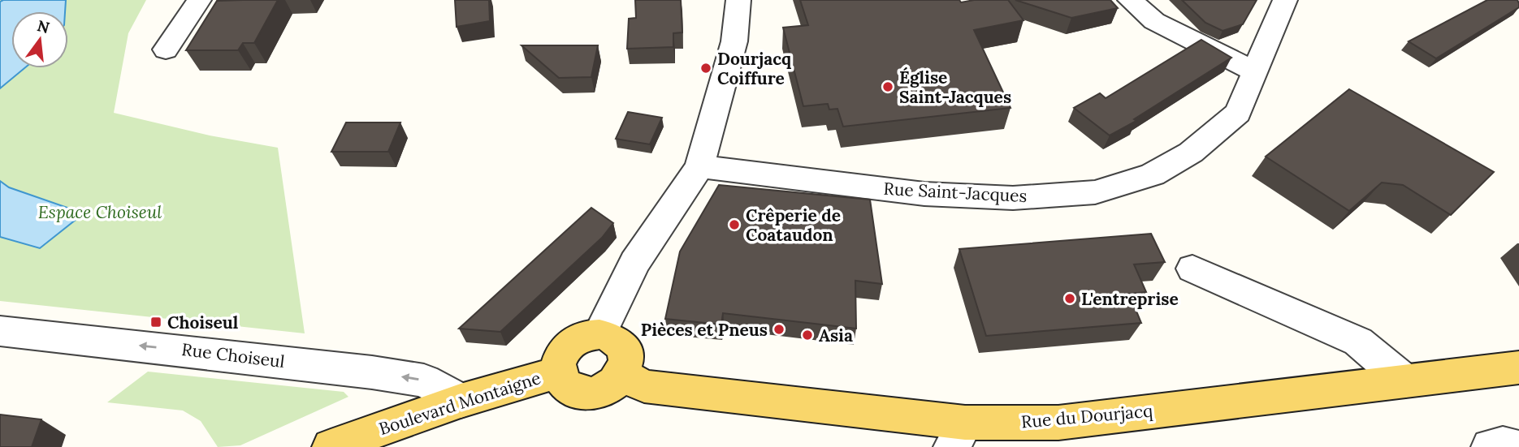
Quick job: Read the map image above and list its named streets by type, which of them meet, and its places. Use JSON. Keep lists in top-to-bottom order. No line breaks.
{"streets":{"main road":["Boulevard Montaigne","Rue du Dourjacq"],"street":["Rue Saint-Jacques","Rue Choiseul"]},"crossings":[["Rue Choiseul","Boulevard Montaigne"],["Boulevard Montaigne","Rue du Dourjacq"]],"one_way":["Rue Choiseul"],"parks":["Espace Choiseul"],"places":{"other":["Dourjacq Coiffure","Église Saint-Jacques","Crêperie de Coataudon","L'entreprise","Pièces et Pneus","Asia"],"transit":["Choiseul"]},"north":"top"}
